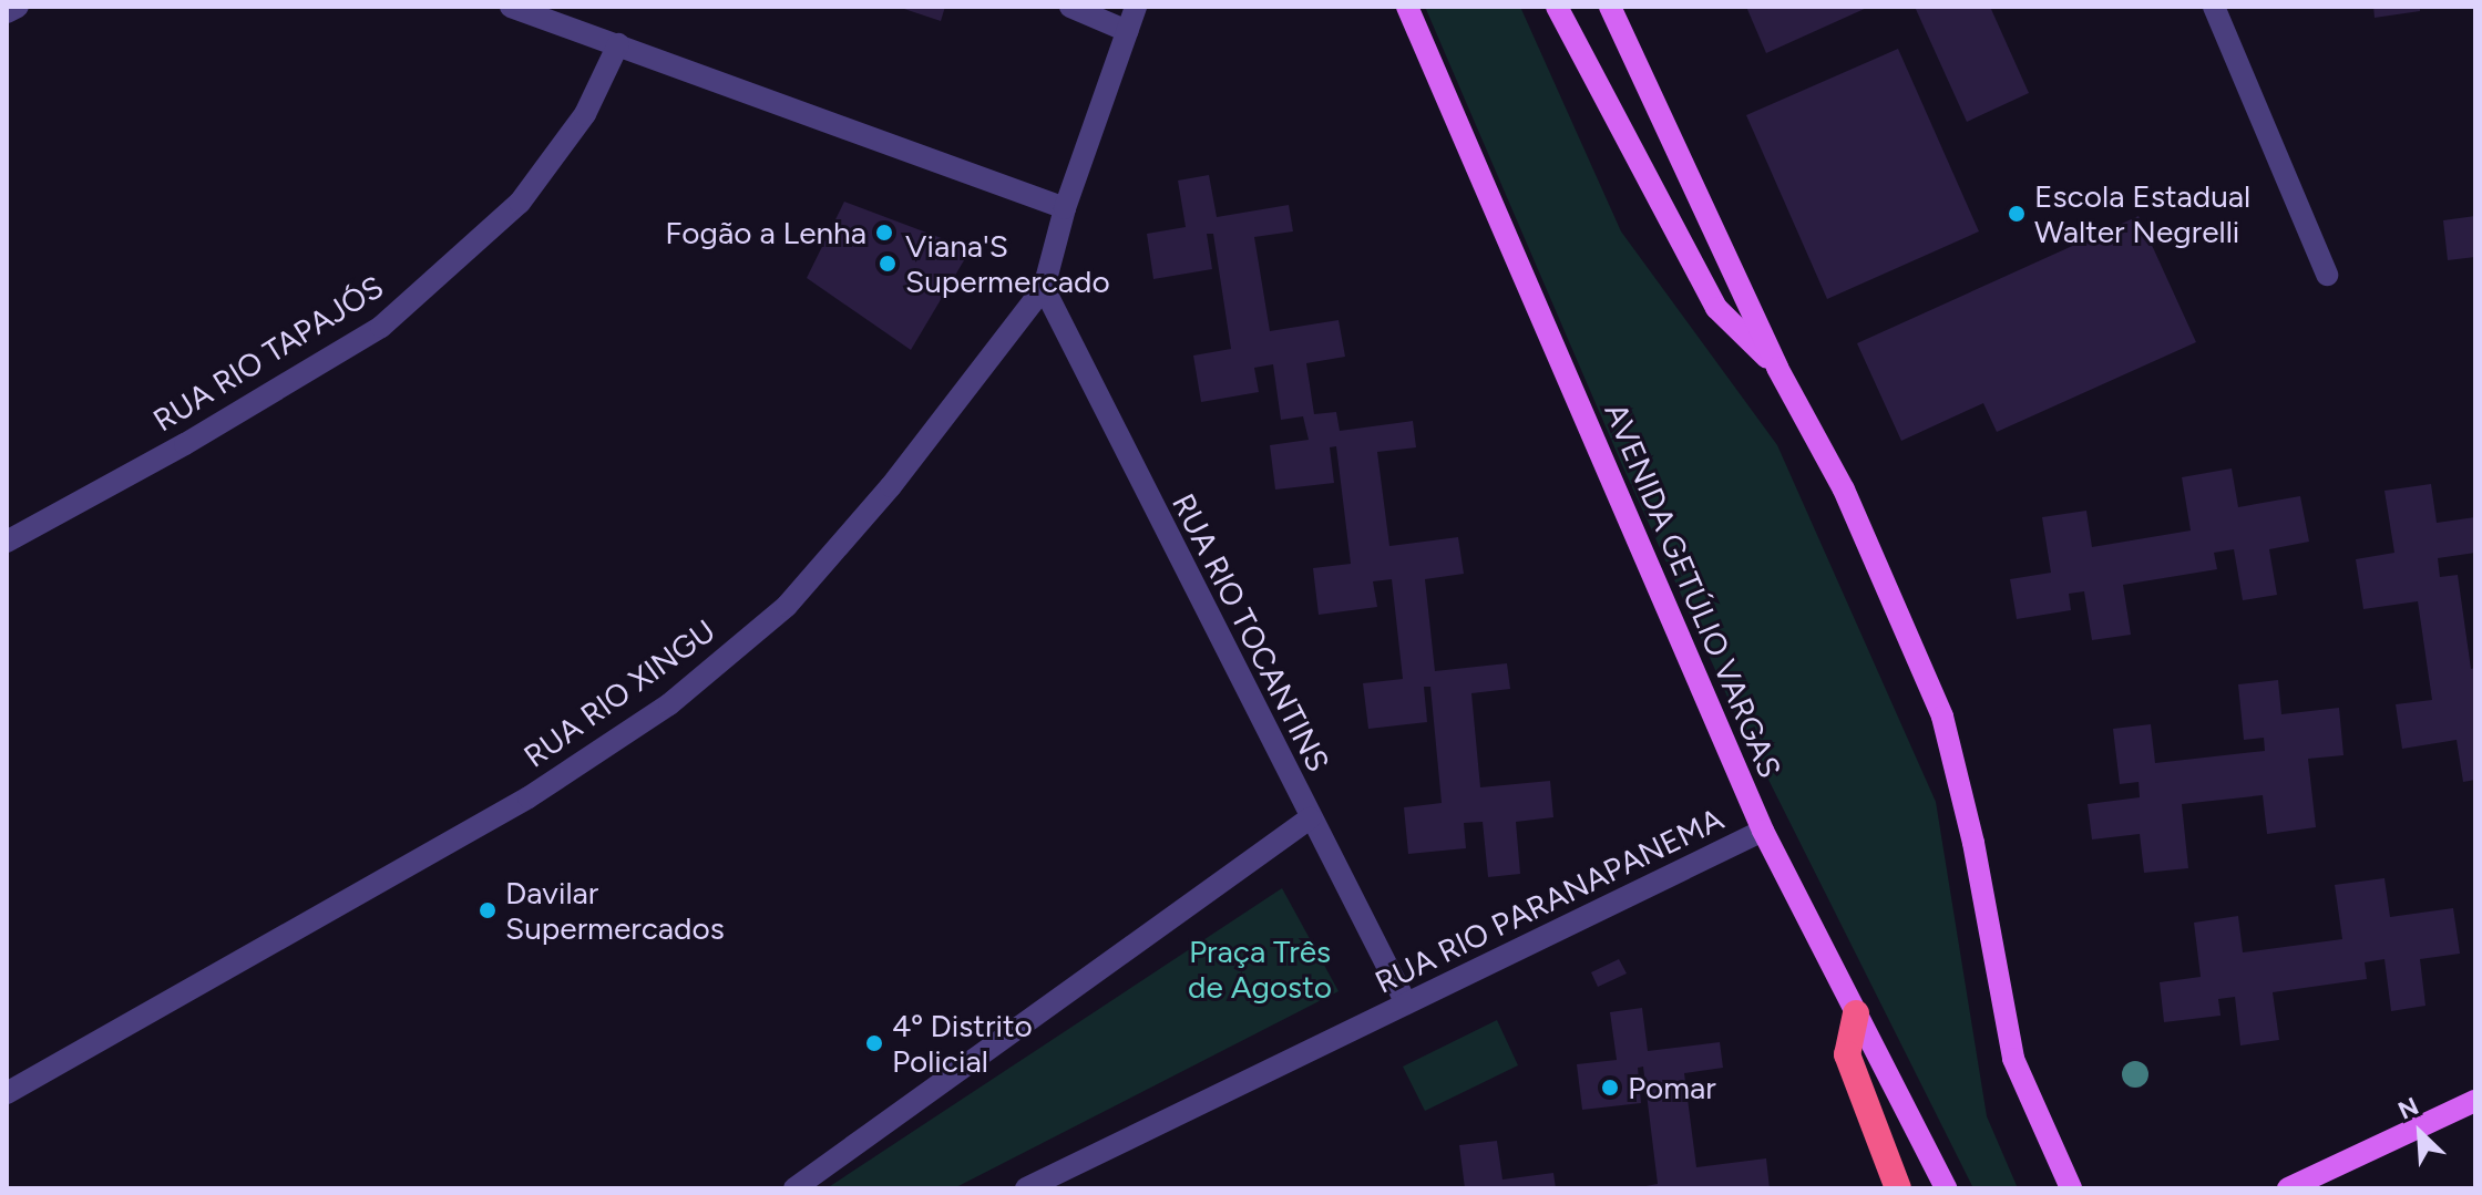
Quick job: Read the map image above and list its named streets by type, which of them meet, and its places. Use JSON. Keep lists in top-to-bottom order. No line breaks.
{"streets":{"main road":["AVENIDA GETÚLIO VARGAS"],"street":["RUA RIO TAPAJÓS","RUA RIO TOCANTINS","RUA RIO XINGU","RUA RIO PARANAPANEMA"]},"crossings":[["AVENIDA GETÚLIO VARGAS","RUA RIO PARANAPANEMA"],["RUA RIO TOCANTINS","RUA RIO XINGU"],["RUA RIO TOCANTINS","RUA RIO PARANAPANEMA"]],"parks":["Praça Três de Agosto"],"places":["Escola Estadual Walter Negrelli","Fogão a Lenha","Viana'S Supermercado","Davilar Supermercados","4º Distrito Policial","Pomar"],"north":"top left"}
